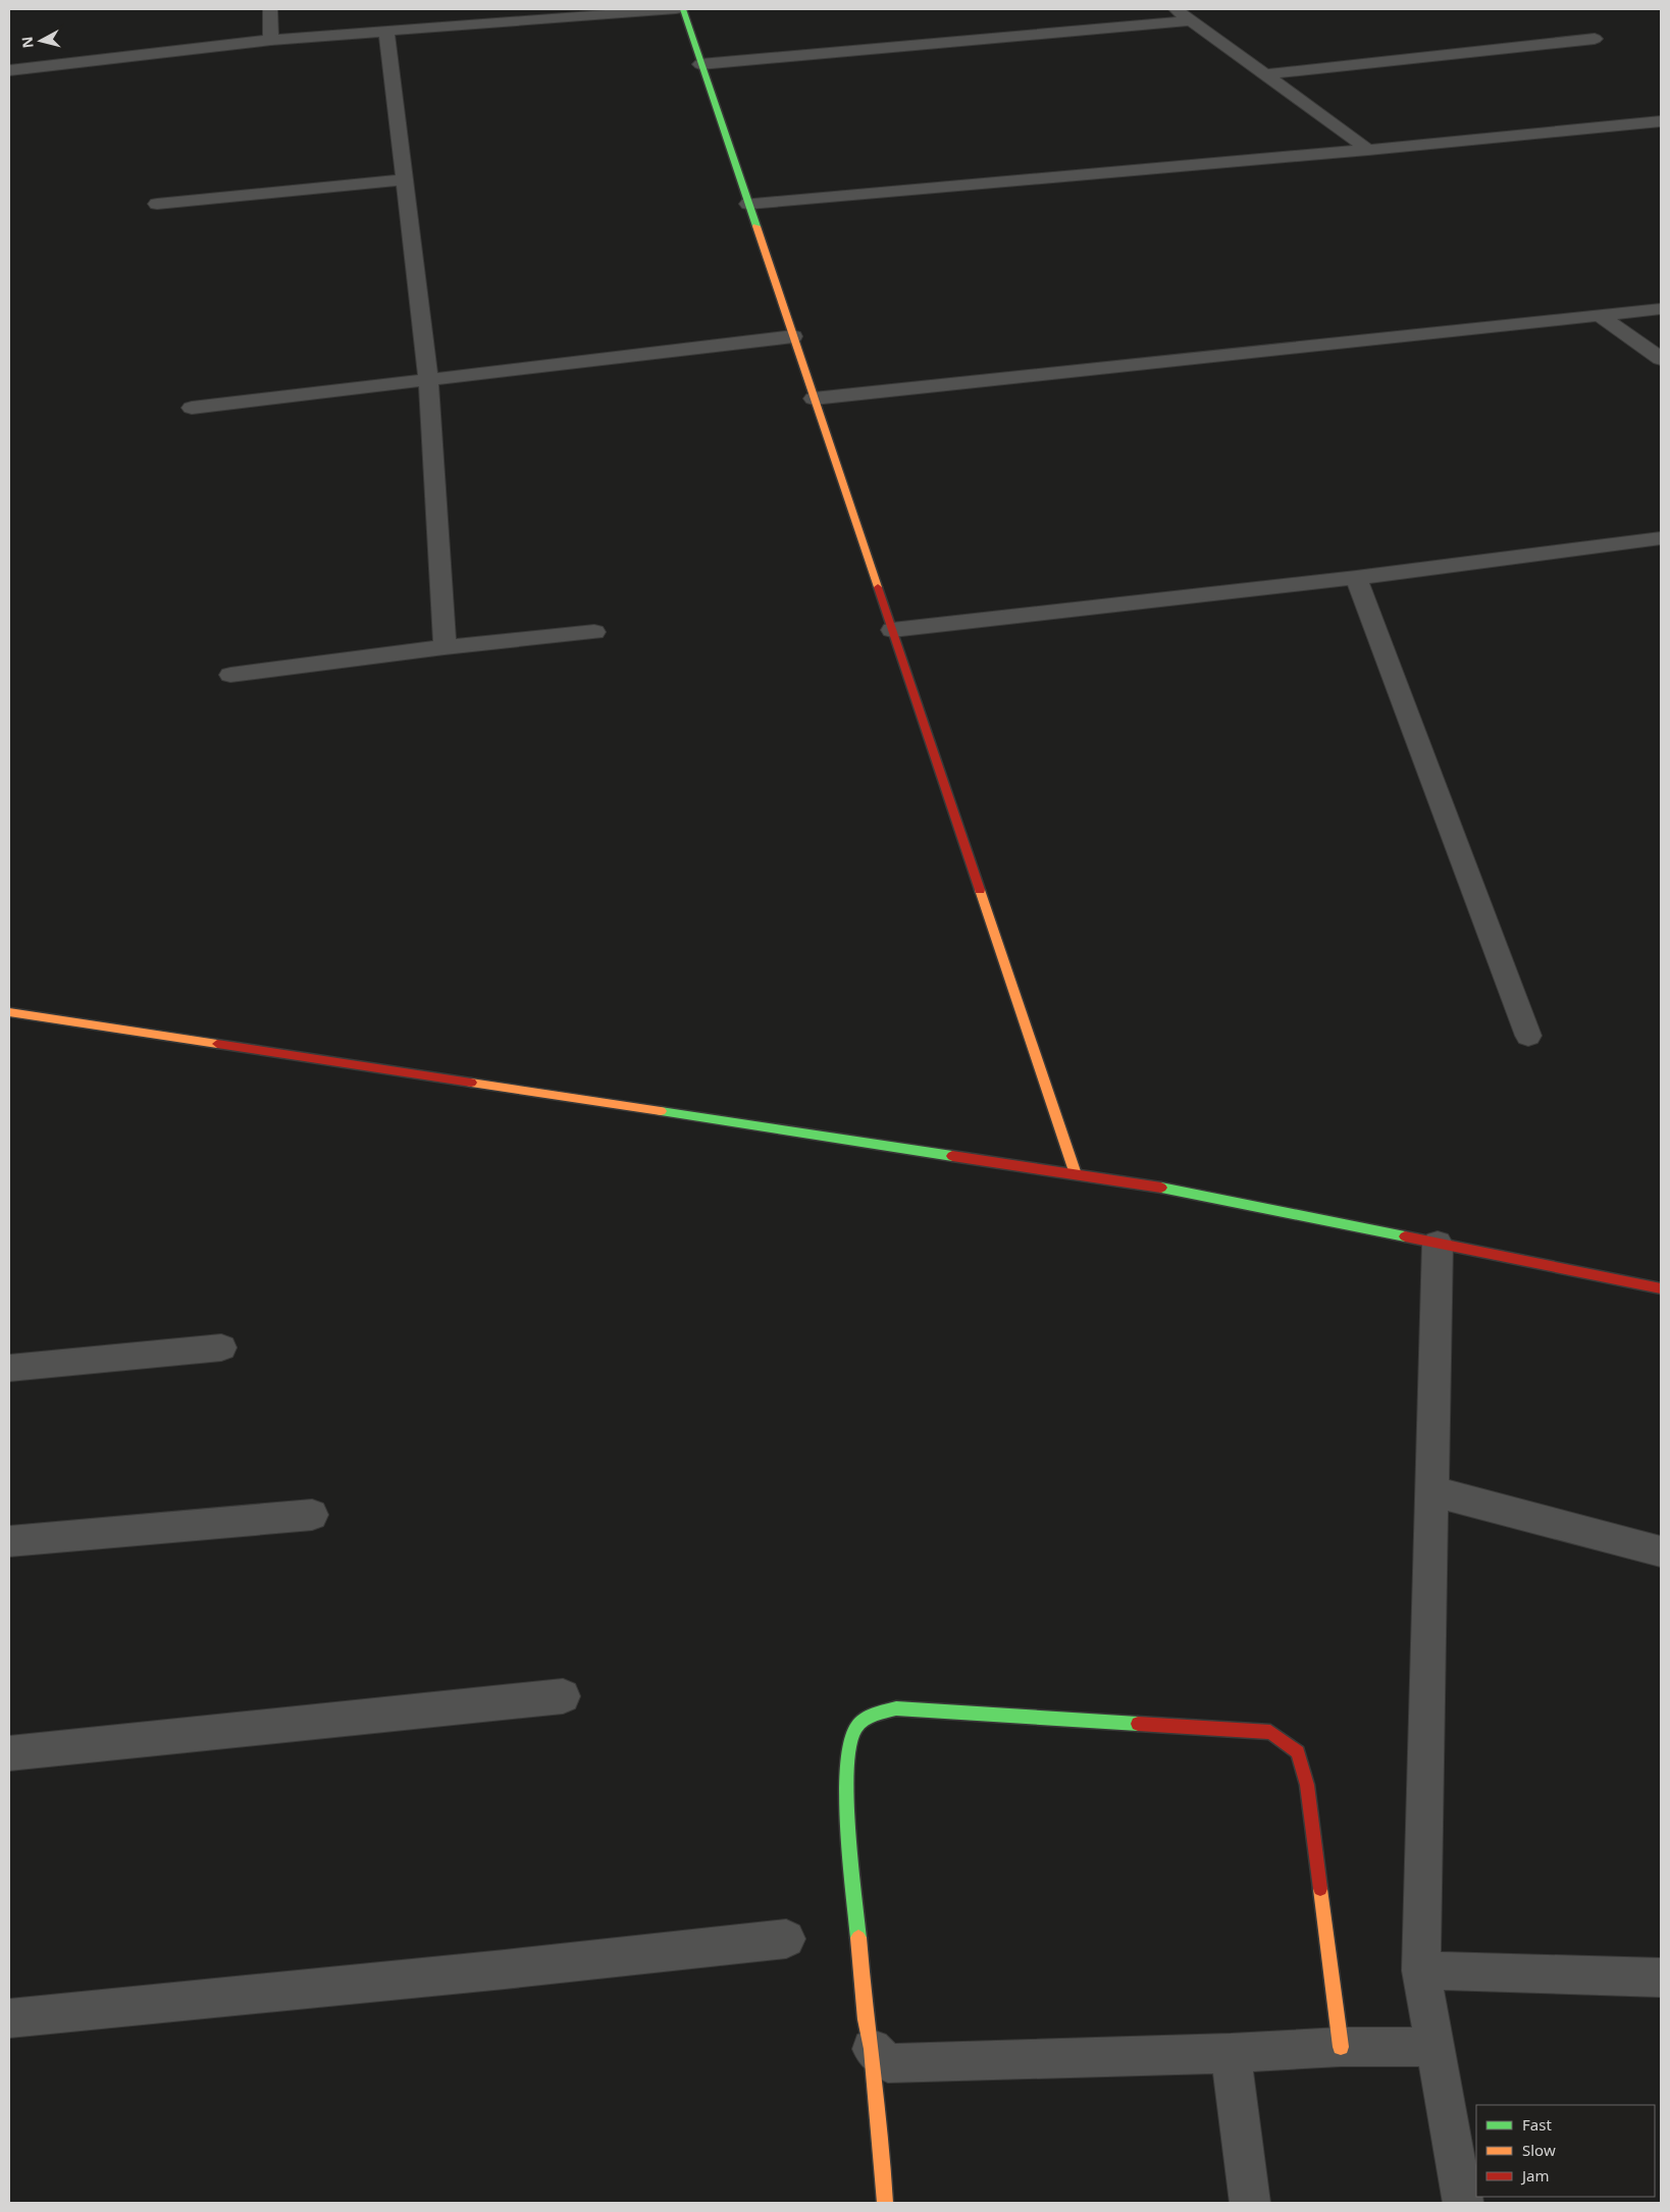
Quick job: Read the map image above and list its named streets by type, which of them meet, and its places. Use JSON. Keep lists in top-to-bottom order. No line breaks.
{"legend":["Fast","Slow","Jam"],"north":"left"}
